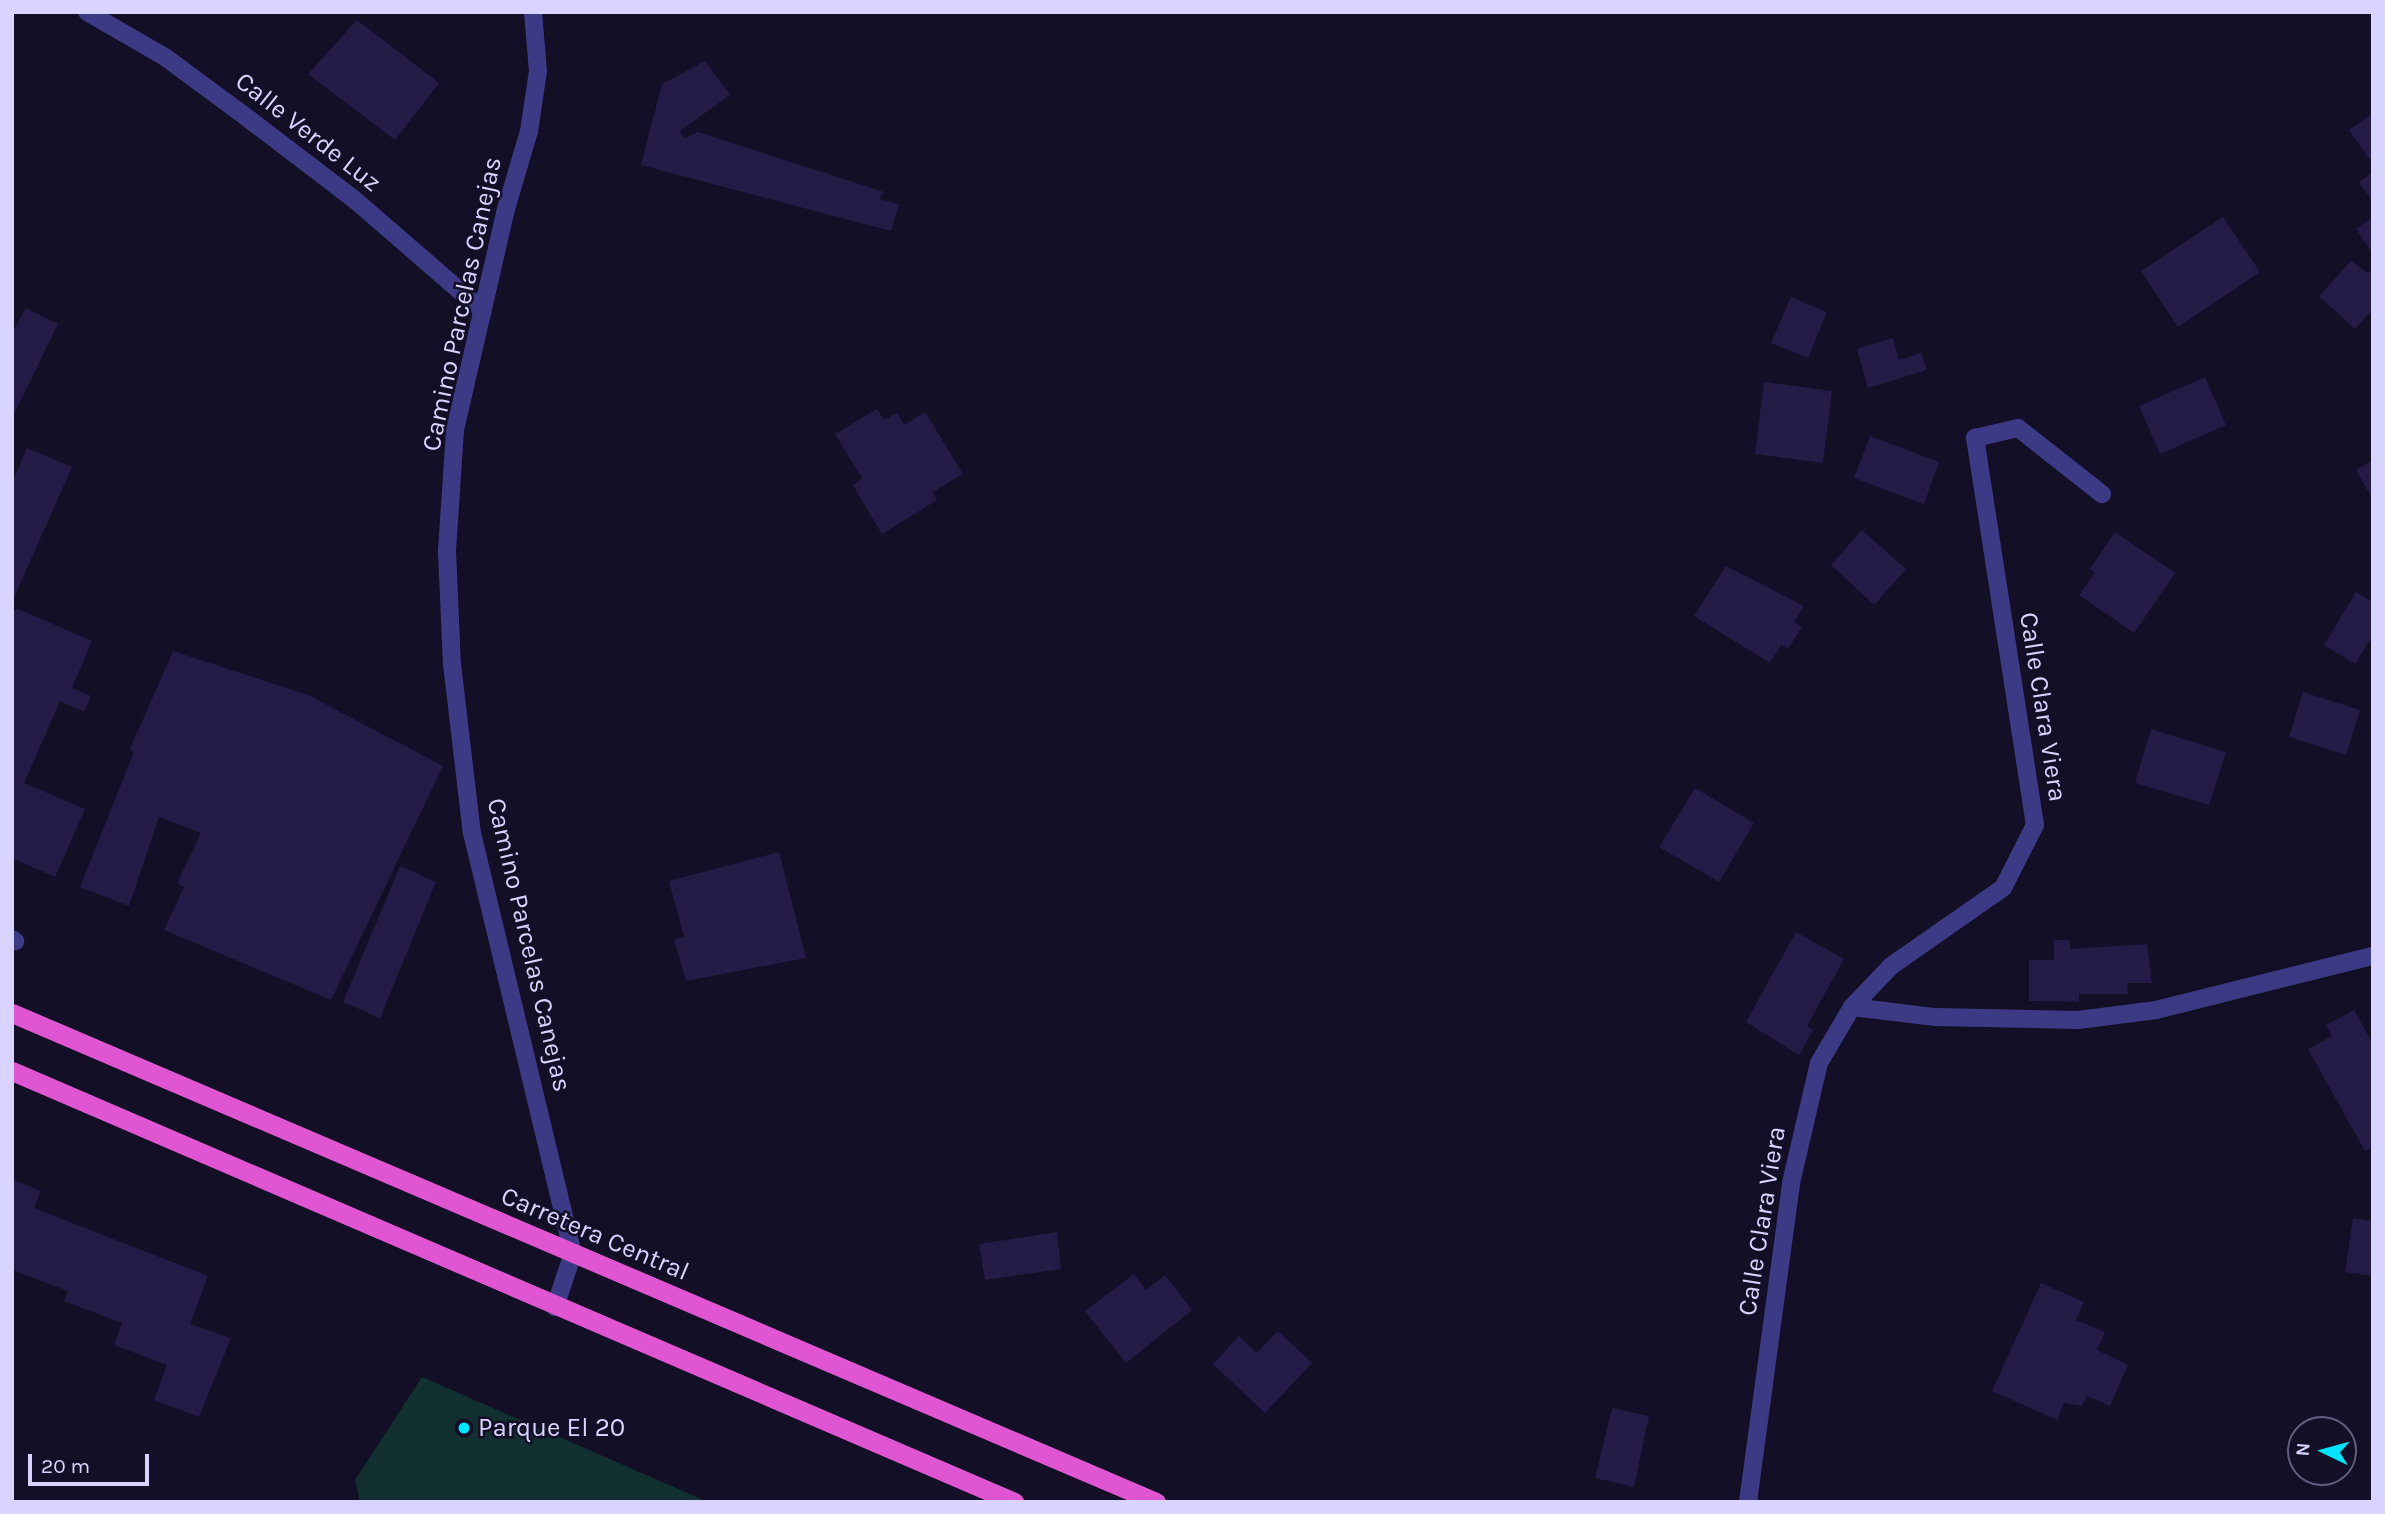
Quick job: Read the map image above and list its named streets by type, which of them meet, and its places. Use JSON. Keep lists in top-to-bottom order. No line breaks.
{"streets":{"highway":["Carretera Central"],"street":["Calle Verde Luz","Camino Parcelas Canejas","Calle Clara Viera"]},"crossings":[["Calle Verde Luz","Camino Parcelas Canejas"],["Camino Parcelas Canejas","Carretera Central"]],"places":["Parque El 20"],"scale_bar":"20 m","north":"left"}
